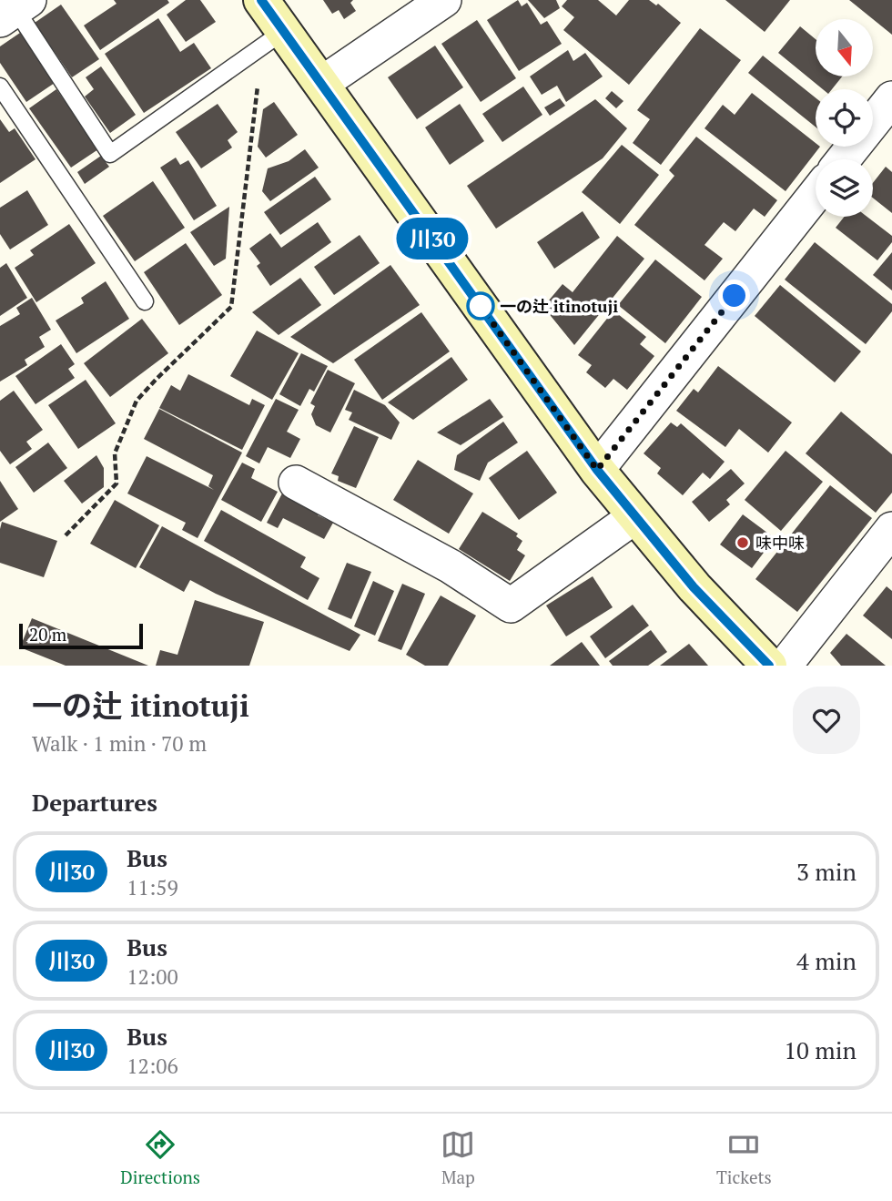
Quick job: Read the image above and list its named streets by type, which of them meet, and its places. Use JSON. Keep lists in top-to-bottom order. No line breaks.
{"places":["一の辻 itinotuji","味中味"],"lines":["bus line 川30"],"scale_bar":"20 m","north":"bottom","page":{"on_map":"川30","scale":"20 m","heading":[["一の辻 itinotuji","Walk · 1 min · 70 m"],"Departures"],"list":[{"mark":"川30","name":"Bus","note":"11:59","value":"3 min"},{"mark":"川30","name":"Bus","note":"12:00","value":"4 min"},{"mark":"川30","name":"Bus","note":"12:06","value":"10 min"}],"tabs":["Directions","Map","Tickets"]}}
